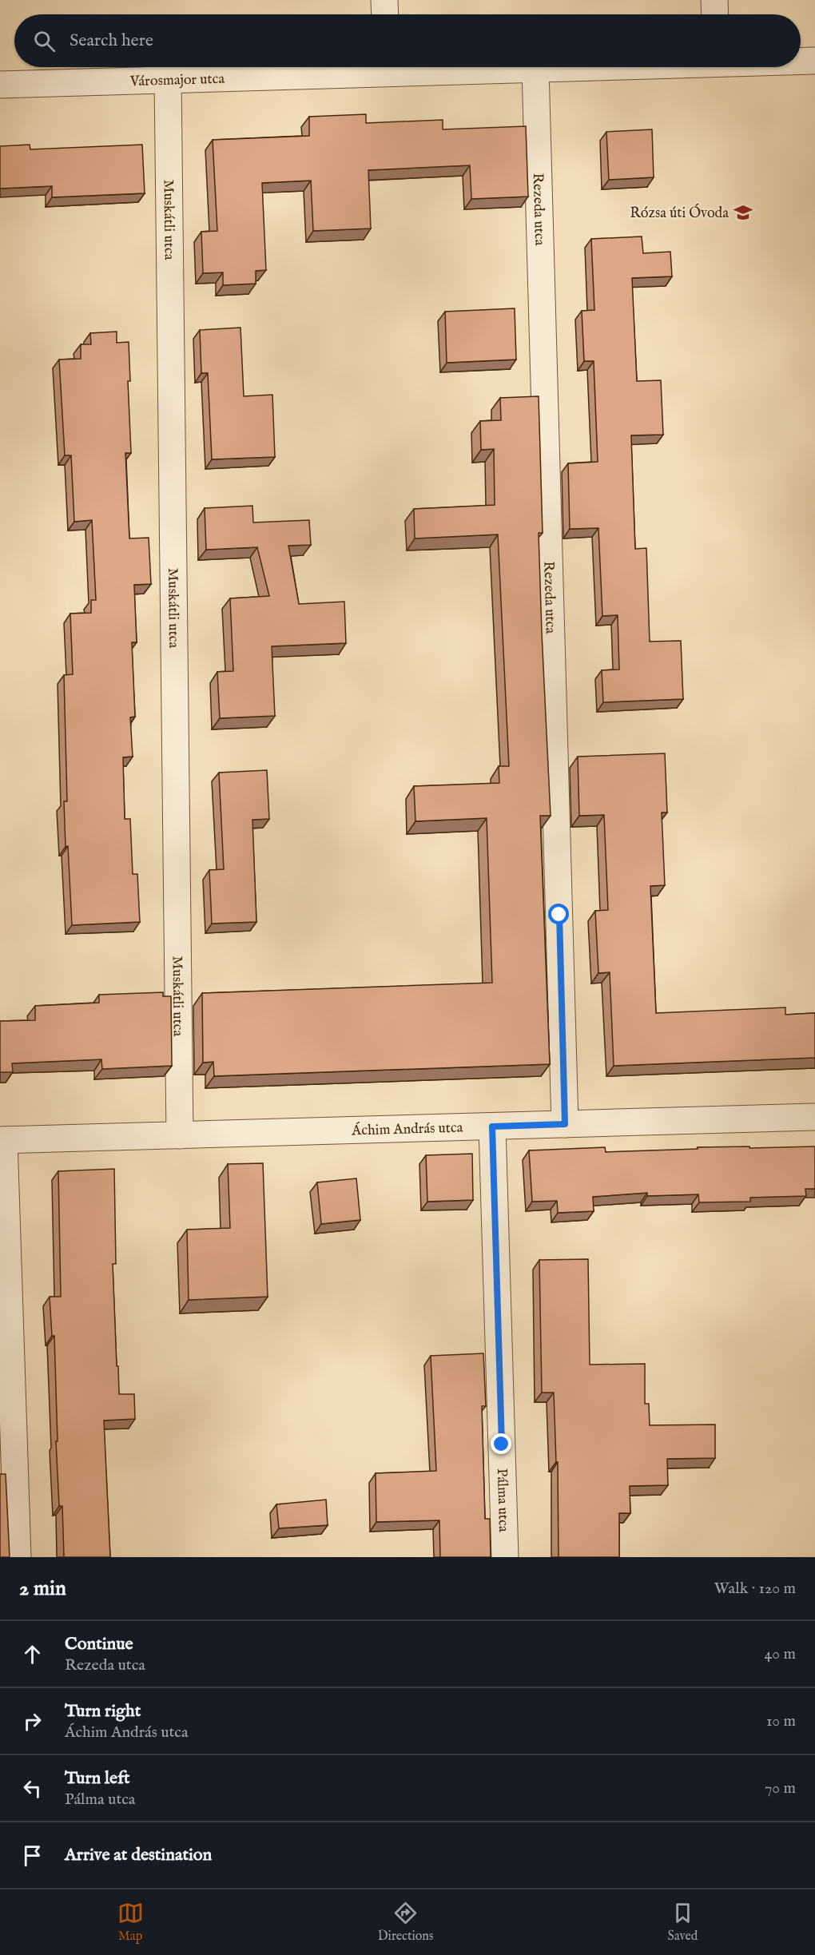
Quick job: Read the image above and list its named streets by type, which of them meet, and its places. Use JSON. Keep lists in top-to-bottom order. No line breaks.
{"streets":{"street":["Városmajor utca","Rezeda utca","Muskátli utca","Áchim András utca","Pálma utca"]},"crossings":[["Városmajor utca","Rezeda utca"],["Városmajor utca","Muskátli utca"],["Rezeda utca","Áchim András utca"],["Muskátli utca","Áchim András utca"],["Áchim András utca","Pálma utca"]],"places":{"school or university":["Rózsa úti Óvoda"]},"page":{"search":"Search here","heading":["2 min","Walk · 120 m"],"list":[["Continue","Rezeda utca","40 m"],["Turn right","Áchim András utca","10 m"],["Turn left","Pálma utca","70 m"],"Arrive at destination"],"nav":["Map","Directions","Saved"]}}
